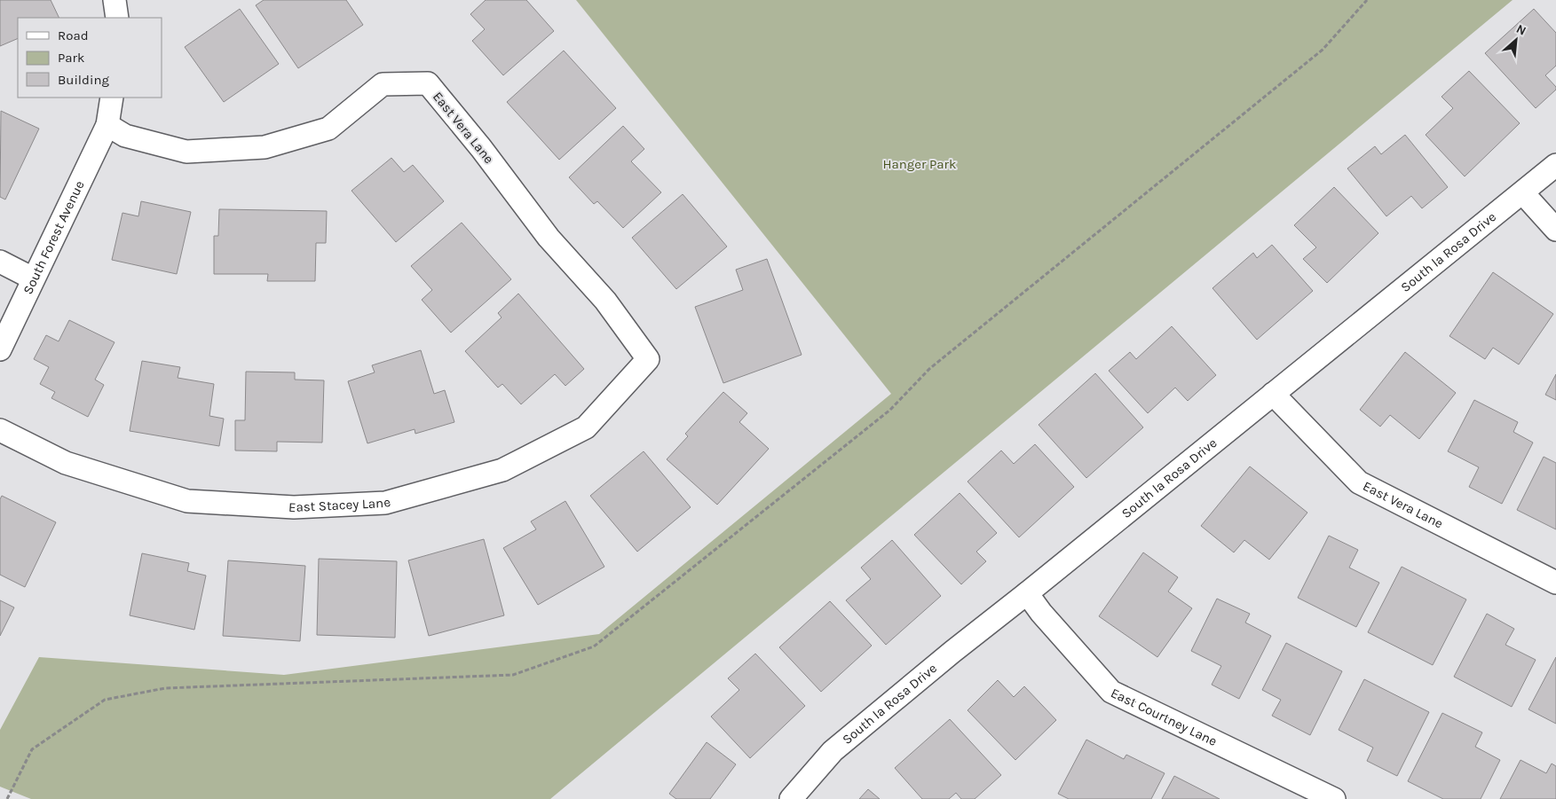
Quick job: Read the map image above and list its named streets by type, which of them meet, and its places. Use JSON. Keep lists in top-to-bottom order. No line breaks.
{"streets":{"street":["East Vera Lane","South Forest Avenue","South la Rosa Drive","East Stacey Lane","East Courtney Lane"]},"crossings":[["East Vera Lane","South Forest Avenue"],["East Vera Lane","South la Rosa Drive"],["East Vera Lane","East Stacey Lane"],["South la Rosa Drive","East Courtney Lane"]],"parks":["Hanger Park"],"legend":["Road","Park","Building"],"north":"top right"}
